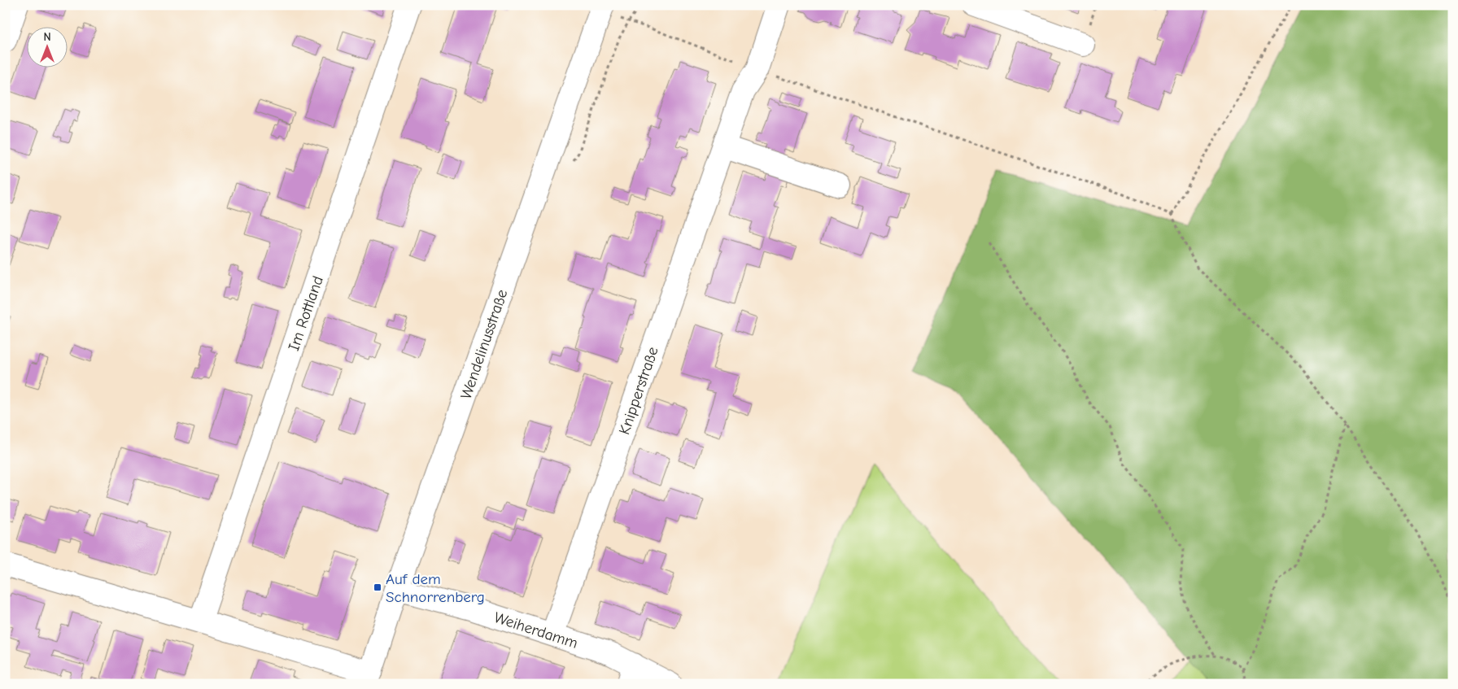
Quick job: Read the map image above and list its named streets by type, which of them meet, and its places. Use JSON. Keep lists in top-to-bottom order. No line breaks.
{"streets":{"street":["Im Rottland","Wendelinusstraße","Knipperstraße","Weiherdamm"]},"crossings":[["Wendelinusstraße","Weiherdamm"],["Knipperstraße","Weiherdamm"]],"places":{"transit":["Auf dem Schnorrenberg"]},"north":"top"}
